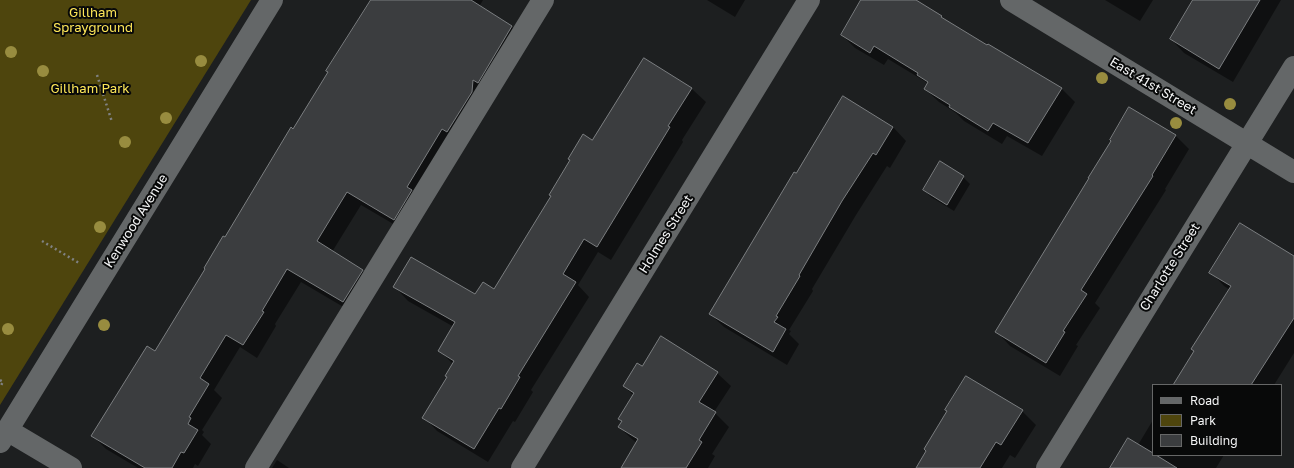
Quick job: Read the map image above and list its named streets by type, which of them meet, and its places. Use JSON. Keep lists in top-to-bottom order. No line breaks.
{"streets":{"street":["East 41st Street","Kenwood Avenue","Holmes Street","Charlotte Street"]},"crossings":[["East 41st Street","Charlotte Street"]],"parks":["Gillham Sprayground","Gillham Park"],"legend":["Road","Park","Building"]}
